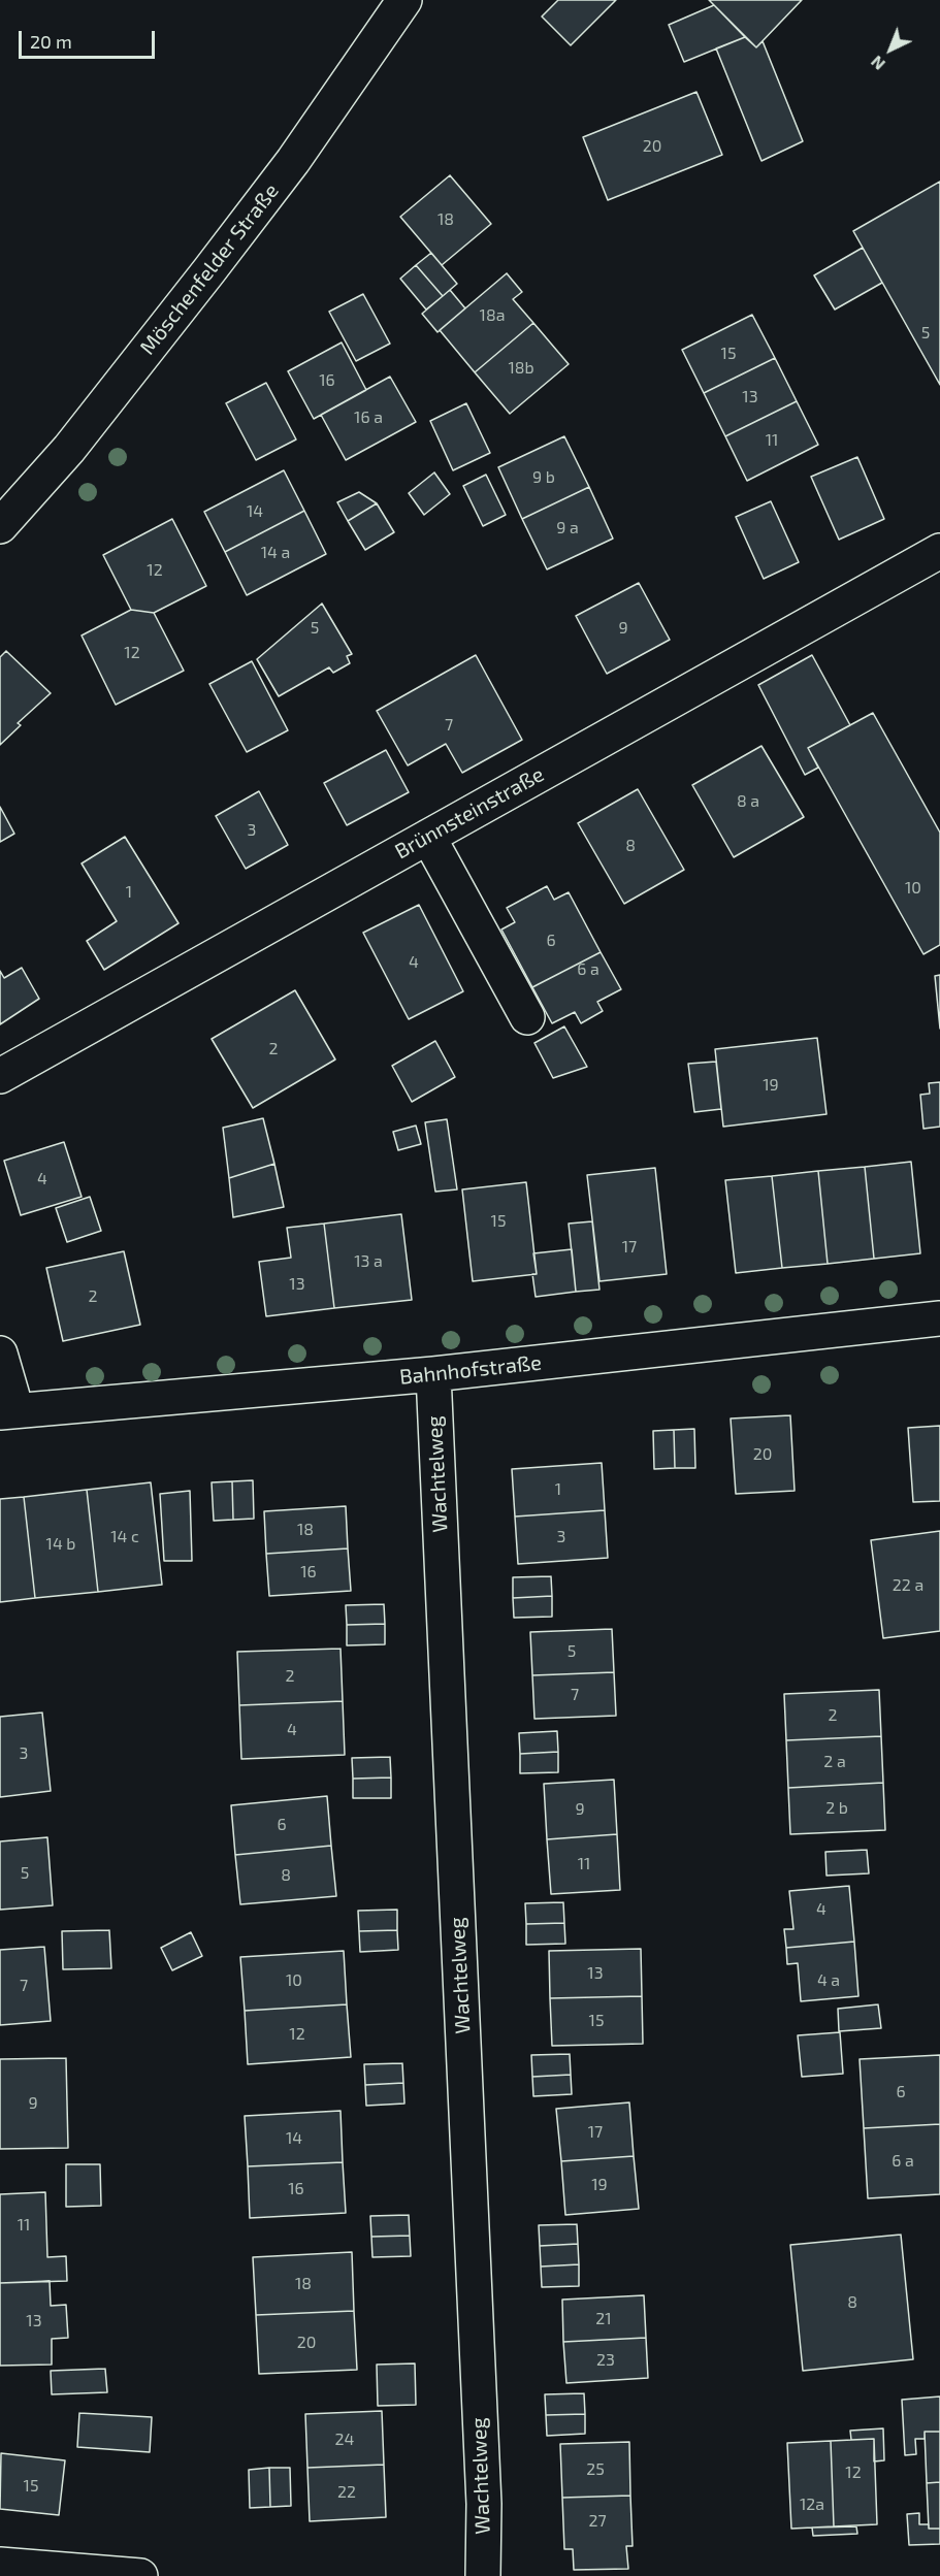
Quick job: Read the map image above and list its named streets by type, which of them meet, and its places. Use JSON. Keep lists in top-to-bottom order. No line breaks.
{"streets":{"street":["Möschenfelder Straße","Brünnsteinstraße","Bahnhofstraße","Wachtelweg"]},"crossings":[["Bahnhofstraße","Wachtelweg"]],"house_numbers":["20","18","18a","5","15","18b","16","13","16 a","11","9 b","14","9 a","14 a","12","5","9","12","7","8 a","3","8","10","1","6","4","6 a","2","19","4","15","17","13 a","13","2","20","1","18","14 c","3","14 b","16","22 a","5","2","7","2","4","3","2 a","2 b","9","6","11","5","8","4","13","10","4 a","7","15","12","6","9","17","14","6 a","19","16","11","18","8","21","13","20","23","24","25","12","15","22","12a","27"],"scale_bar":"20 m","north":"bottom left"}
